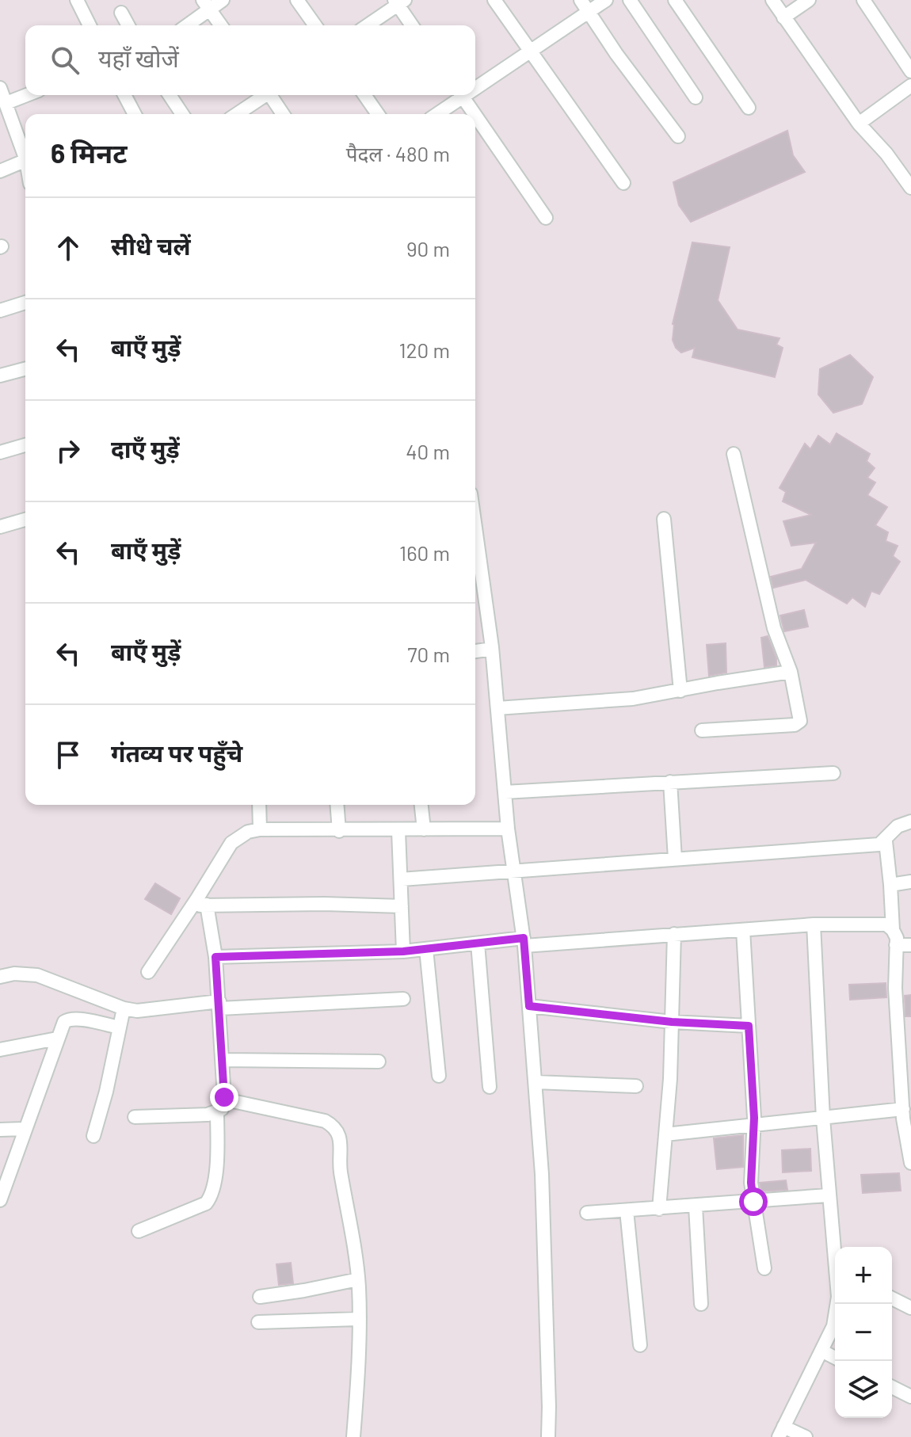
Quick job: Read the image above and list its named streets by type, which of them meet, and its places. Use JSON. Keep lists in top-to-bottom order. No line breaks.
{"page":{"search":"यहाँ खोजें","heading":["6 मिनट","पैदल · 480 m"],"list":[["सीधे चलें","90 m"],["बाएँ मुड़ें","120 m"],["दाएँ मुड़ें","40 m"],["बाएँ मुड़ें","160 m"],["बाएँ मुड़ें","70 m"],"गंतव्य पर पहुँचे"],"map_buttons":["+","−"]}}
